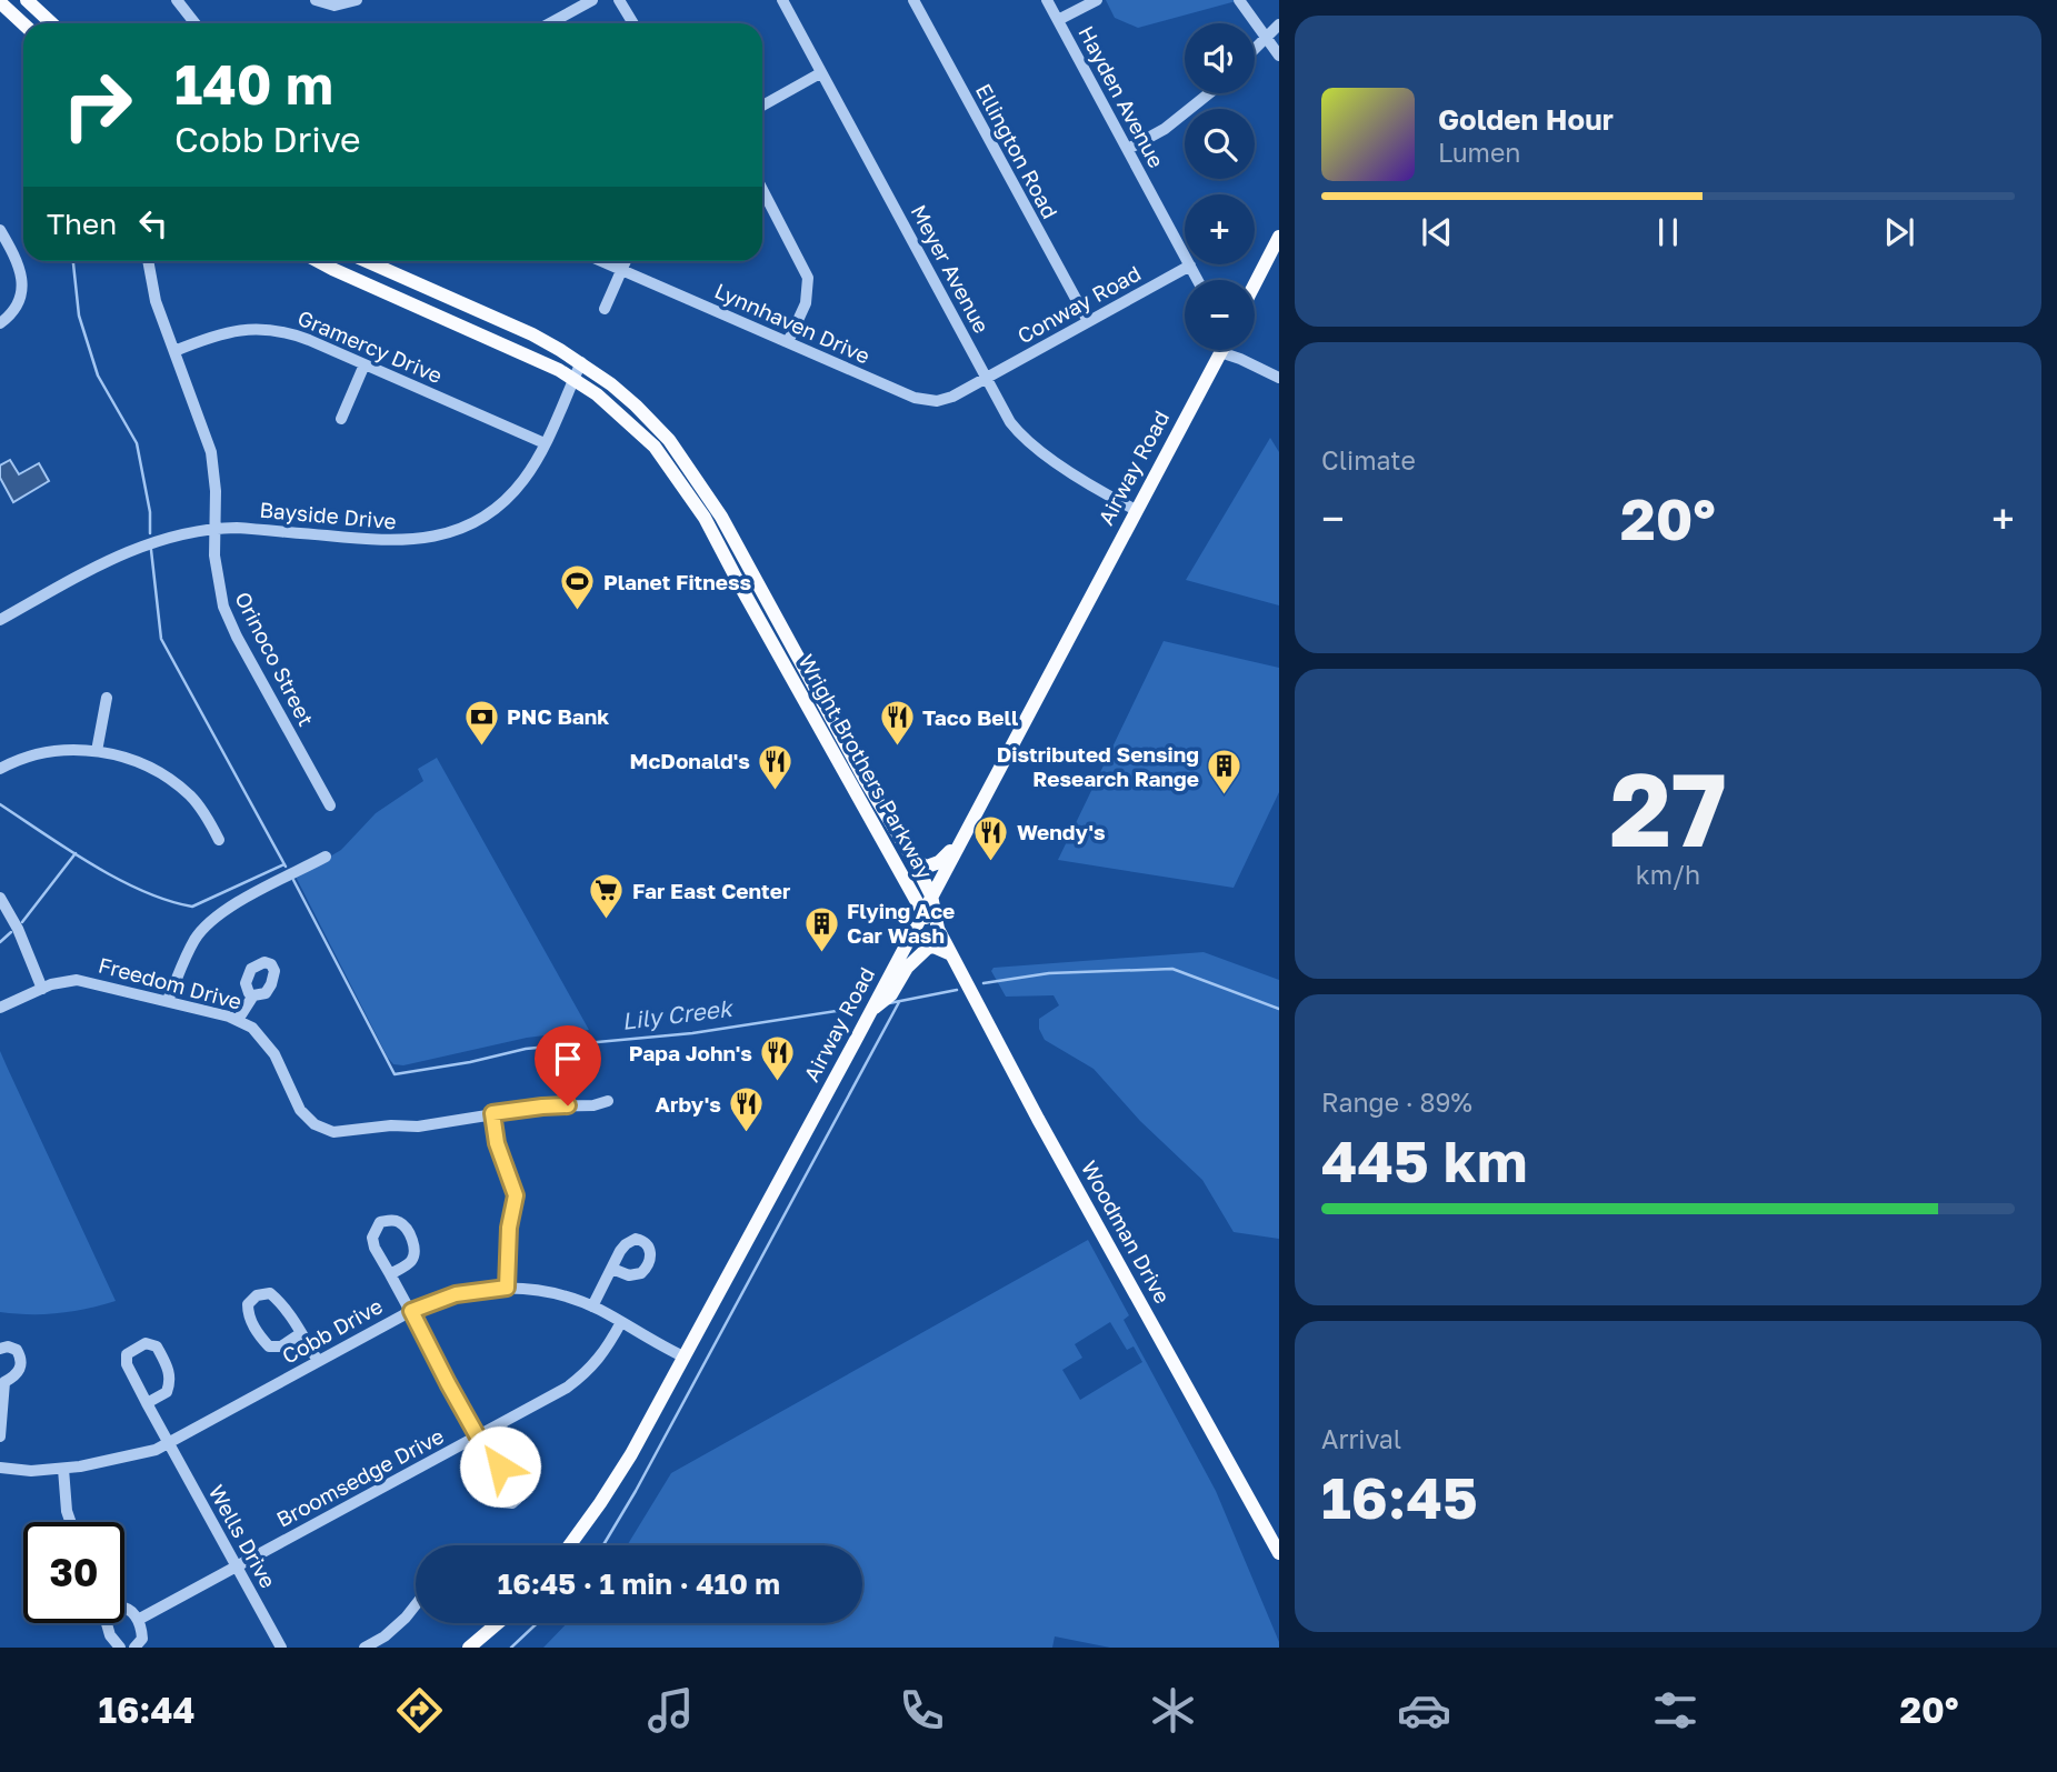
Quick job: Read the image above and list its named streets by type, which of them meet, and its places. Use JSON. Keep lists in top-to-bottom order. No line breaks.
{"streets":{"main road":["Airway Road","Wright Brothers Parkway","Woodman Drive"],"street":["Hayden Avenue","Ellington Road","Meyer Avenue","Conway Road","Lynnhaven Drive","Gramercy Drive","Bayside Drive","Orinoco Street","Freedom Drive","Cobb Drive","Broomsedge Drive","Wells Drive"]},"crossings":[["Hayden Avenue","Conway Road"],["Ellington Road","Conway Road"],["Meyer Avenue","Conway Road"],["Meyer Avenue","Lynnhaven Drive"],["Meyer Avenue","Airway Road"],["Conway Road","Lynnhaven Drive"],["Gramercy Drive","Bayside Drive"],["Gramercy Drive","Orinoco Street"],["Airway Road","Wright Brothers Parkway"],["Airway Road","Cobb Drive"],["Bayside Drive","Orinoco Street"],["Bayside Drive","Wright Brothers Parkway"],["Wright Brothers Parkway","Woodman Drive"],["Cobb Drive","Broomsedge Drive"],["Cobb Drive","Wells Drive"],["Broomsedge Drive","Wells Drive"]],"water":["Lily Creek"],"places":{"sports":["Planet Fitness"],"bank":["PNC Bank"],"restaurant":["Taco Bell","McDonald's","Wendy's","Papa John's","Arby's"],"building":["Distributed Sensing Research Range","Flying Ace Car Wash"],"supermarket":["Far East Center"]},"page":{"map_buttons":["+","−"],"turn":["140 m","Cobb Drive"],"song":["Golden Hour","Lumen"],"then":"Then","tile":["Climate",["27","km/h"],["Range · 89%","445 km"],["Arrival","16:45"]],"heat":["−","20°","+"],"limit":"30","trip":"16:45 · 1 min · 410 m","tabs":["16:44","20°"]}}
